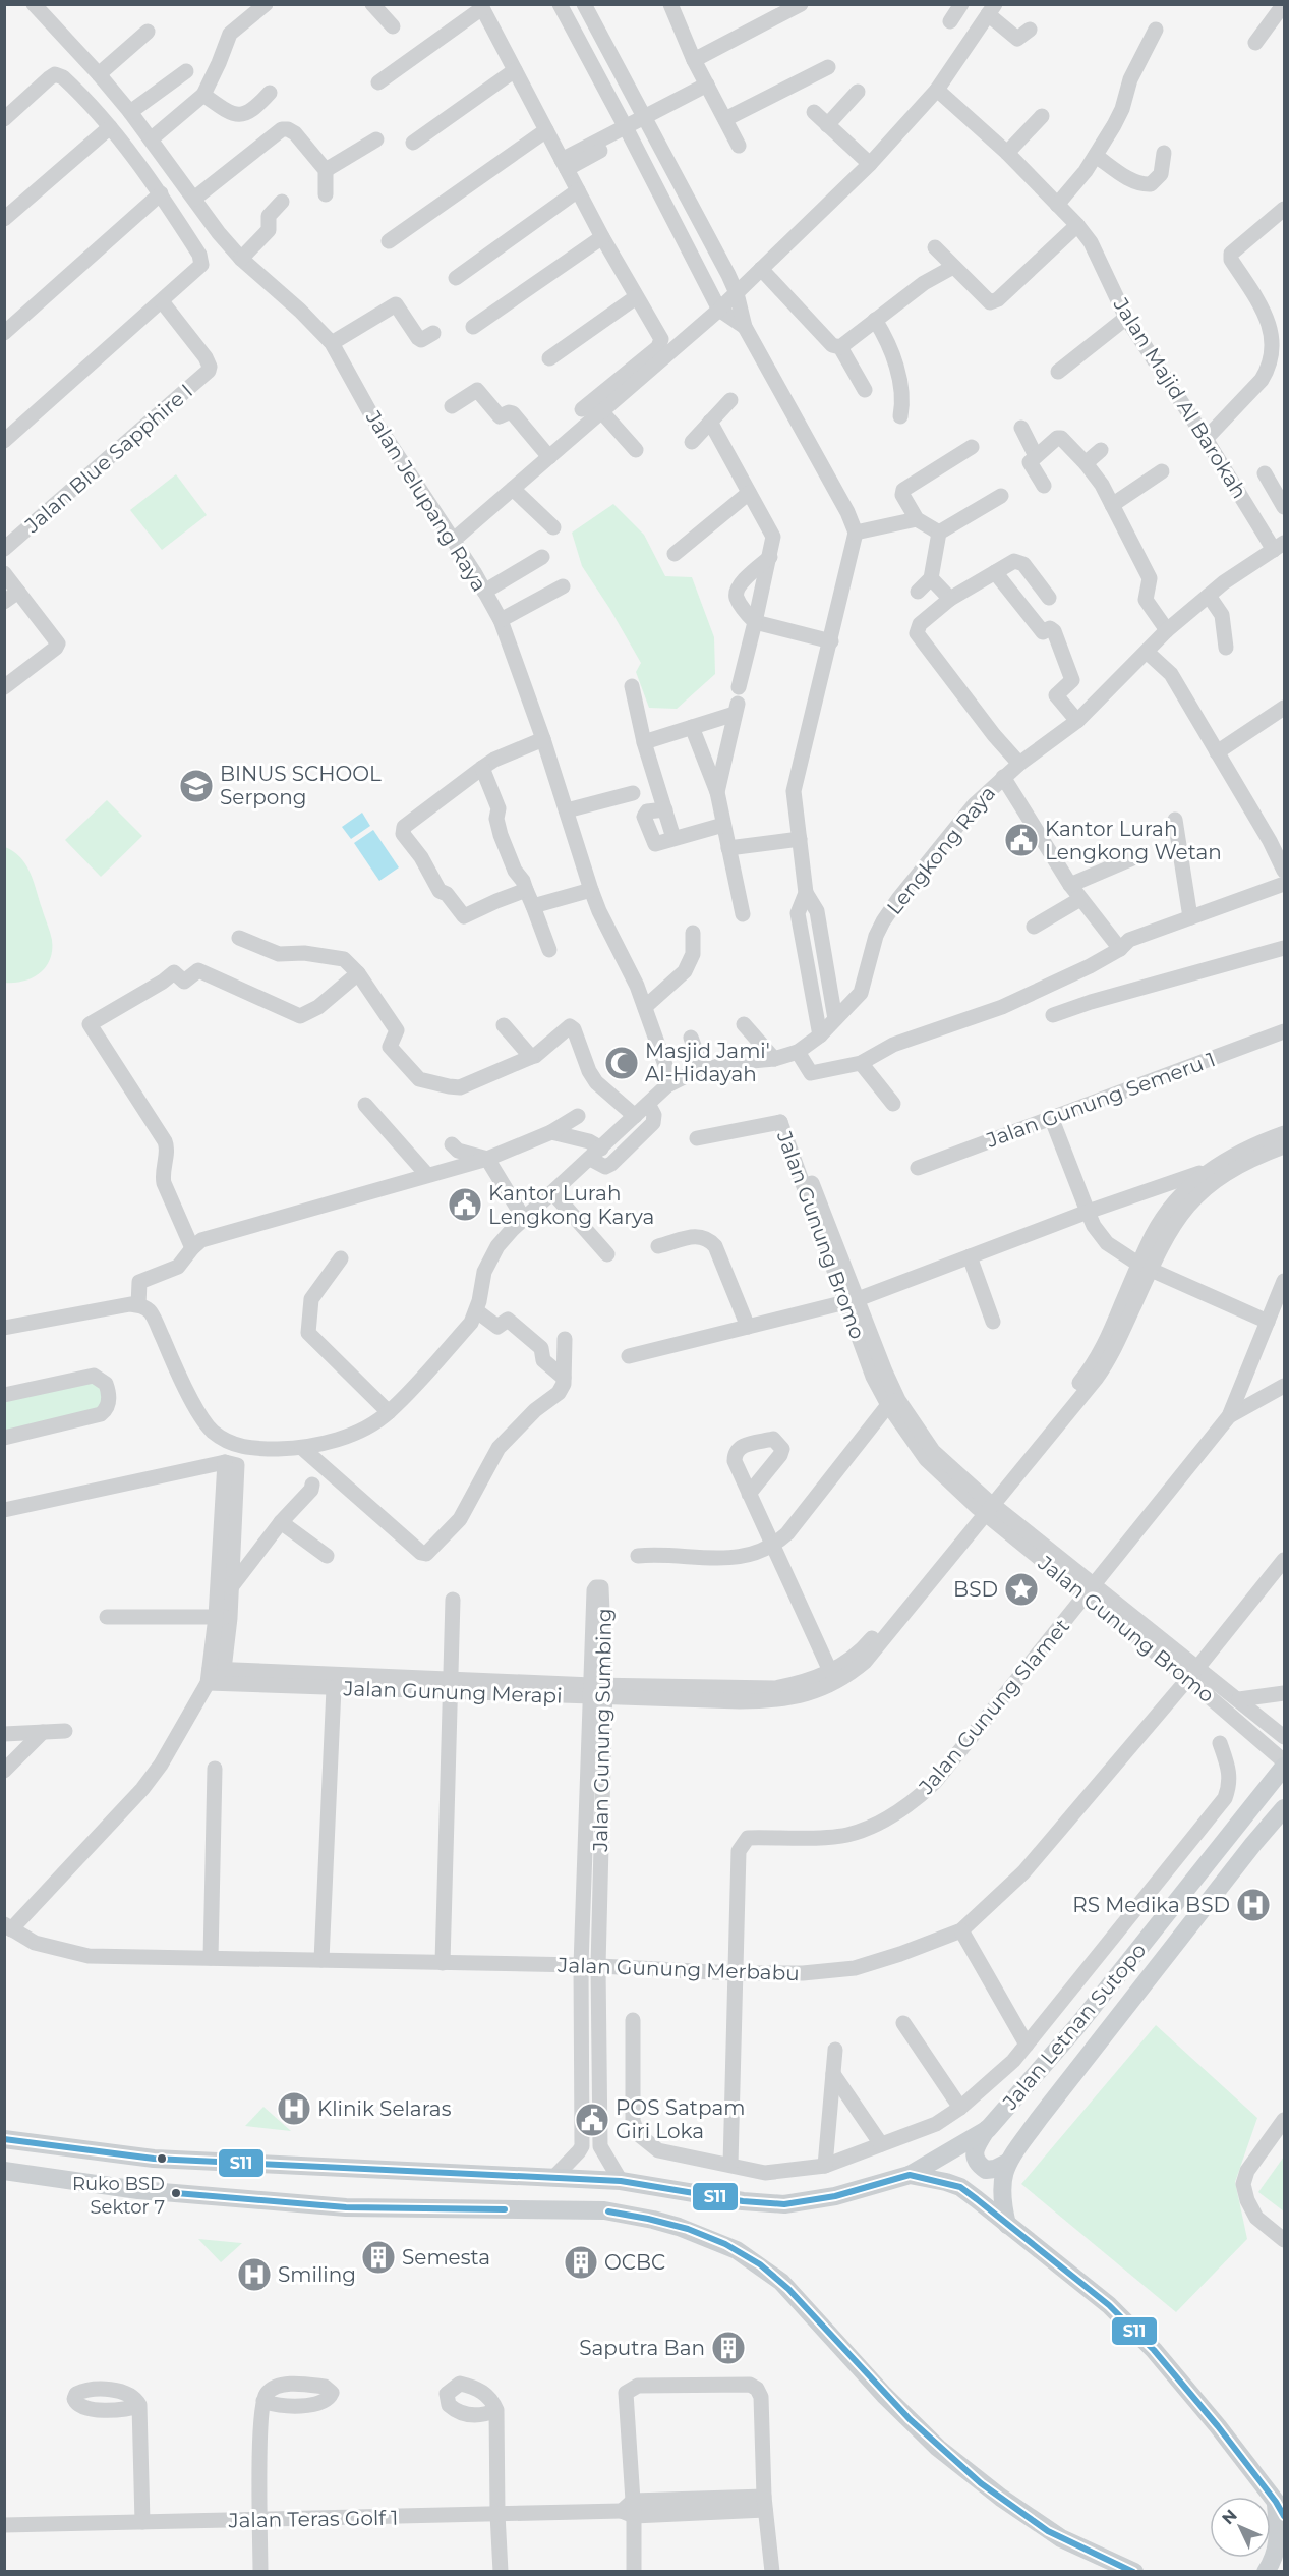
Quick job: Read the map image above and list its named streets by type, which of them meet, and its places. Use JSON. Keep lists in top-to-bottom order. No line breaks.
{"streets":{"main road":["Jalan Letnan Sutopo"],"street":["Jalan Majid Al Barokah","Jalan Blue Sapphire I","Jalan Jelupang Raya","Lengkong Raya","Jalan Gunung Semeru 1","Jalan Gunung Bromo","Jalan Gunung Merapi","Jalan Gunung Slamet","Jalan Gunung Sumbing","Jalan Gunung Merbabu","Jalan Teras Golf 1"]},"crossings":[["Jalan Majid Al Barokah","Lengkong Raya"],["Jalan Jelupang Raya","Lengkong Raya"],["Jalan Gunung Bromo","Jalan Gunung Merapi"],["Jalan Gunung Bromo","Jalan Gunung Slamet"],["Jalan Gunung Bromo","Jalan Gunung Merbabu"],["Jalan Gunung Merapi","Jalan Gunung Sumbing"],["Jalan Gunung Slamet","Jalan Gunung Merbabu"],["Jalan Gunung Sumbing","Jalan Gunung Merbabu"]],"places":{"school or university":["BINUS SCHOOL Serpong"],"public building":["Kantor Lurah Lengkong Wetan","Kantor Lurah Lengkong Karya","POS Satpam Giri Loka"],"mosque":["Masjid Jami' Al-Hidayah"],"place":["BSD"],"hospital":["RS Medika BSD","Klinik Selaras","Smiling"],"other":["Ruko BSD Sektor 7"],"building":["Semesta","OCBC","Saputra Ban"]},"lines":["transit line S11"],"north":"top left"}
